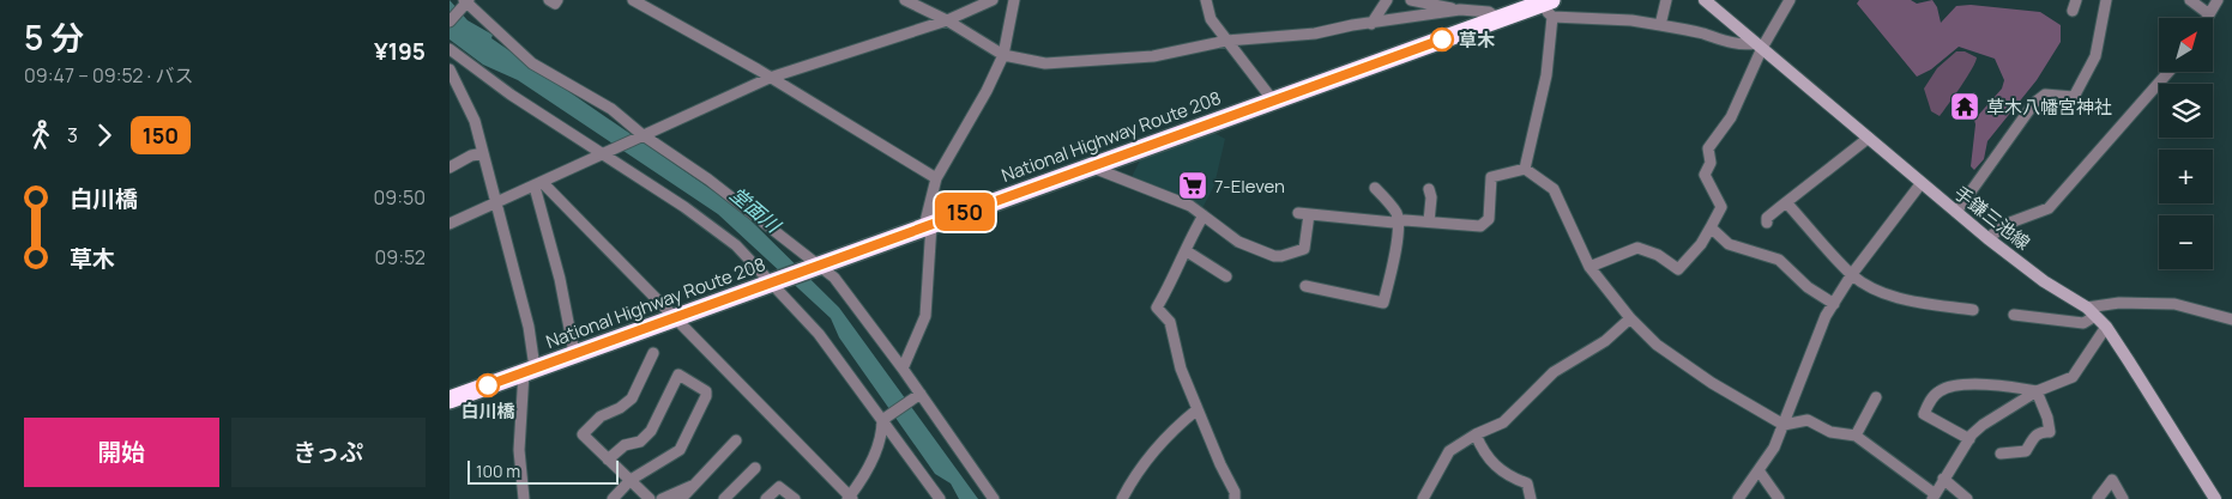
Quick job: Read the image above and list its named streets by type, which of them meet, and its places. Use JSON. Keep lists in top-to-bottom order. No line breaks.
{"streets":{"highway":["National Highway Route 208"],"main road":["手鎌三池線"]},"water":["堂面川"],"places":{"other":["草木","白川橋"],"temple":["草木八幡宮神社"],"supermarket":["7-Eleven"]},"lines":["bus line 150"],"scale_bar":"100 m","north":"top right","page":{"heading":["5 分","09:47 – 09:52 · バス","¥195"],"on_map":"150","map_buttons":["+","−"],"legs":["3","150"],"list":[{"name":"白川橋","value":"09:50"},{"name":"草木","value":"09:52"}],"buttons":["開始","きっぷ"],"scale":"100 m"}}
